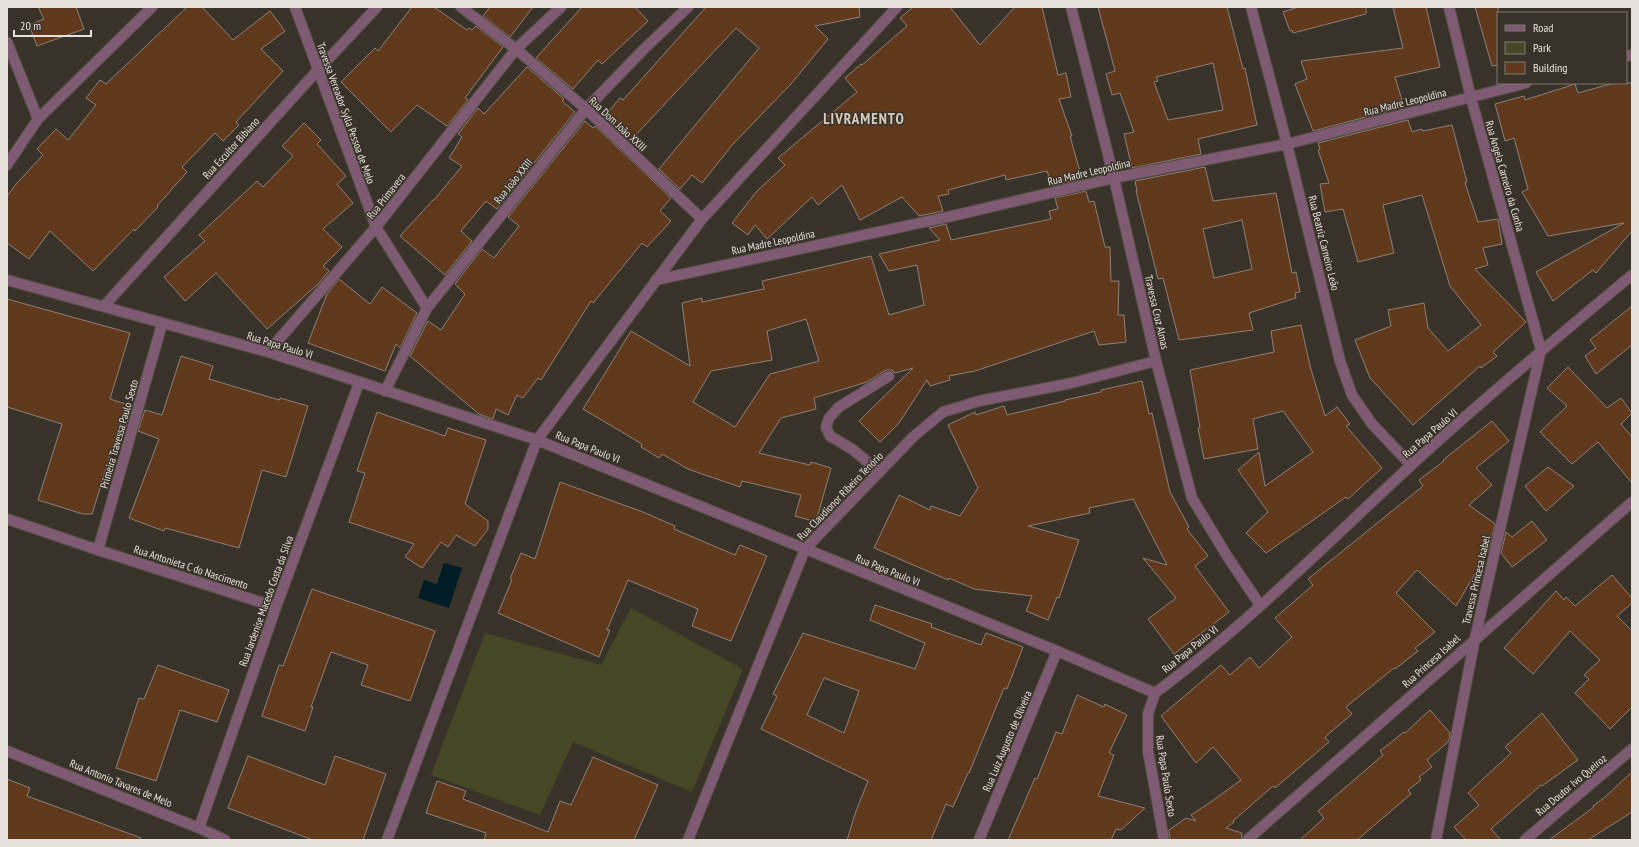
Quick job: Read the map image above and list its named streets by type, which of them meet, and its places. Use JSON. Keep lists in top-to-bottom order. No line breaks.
{"streets":{"street":["Rua Madre Leopoldina","Travessa Vereador Sylla Pessoa de Melo","Rua Dom João XXIII","Rua Escultor Bibiano","Rua Angela Carneiro da Cunha","Rua João XXIII","Rua Primavera","Rua Beatriz Carneiro Leão","Travessa Cruz Almas","Rua Papa Paulo VI","Primeira Travessa Paulo Sexto","Rua Claudionor Ribeiro Tenório","Rua Antonieta C do Nascimento","Travessa Princesa Isabel","Rua Jardenise Macedo Costa da Silva","Rua Princesa Isabel","Rua Luiz Augusto de Oliveira","Rua Papa Paulo Sexto","Rua Antonio Tavares de Melo","Rua Doutor Ivo Queiroz"]},"crossings":[["Rua Madre Leopoldina","Rua Angela Carneiro da Cunha"],["Rua Madre Leopoldina","Rua Beatriz Carneiro Leão"],["Rua Madre Leopoldina","Travessa Cruz Almas"],["Travessa Vereador Sylla Pessoa de Melo","Rua Escultor Bibiano"],["Travessa Vereador Sylla Pessoa de Melo","Rua João XXIII"],["Travessa Vereador Sylla Pessoa de Melo","Rua Primavera"],["Rua Dom João XXIII","Rua João XXIII"],["Rua Dom João XXIII","Rua Primavera"],["Rua Escultor Bibiano","Rua Papa Paulo VI"],["Rua Angela Carneiro da Cunha","Rua Papa Paulo VI"],["Rua Angela Carneiro da Cunha","Travessa Princesa Isabel"],["Rua João XXIII","Rua Papa Paulo VI"],["Rua Primavera","Rua Papa Paulo VI"],["Rua Beatriz Carneiro Leão","Rua Papa Paulo VI"],["Travessa Cruz Almas","Rua Papa Paulo VI"],["Travessa Cruz Almas","Rua Claudionor Ribeiro Tenório"],["Rua Papa Paulo VI","Primeira Travessa Paulo Sexto"],["Rua Papa Paulo VI","Rua Claudionor Ribeiro Tenório"],["Rua Papa Paulo VI","Travessa Princesa Isabel"],["Rua Papa Paulo VI","Rua Jardenise Macedo Costa da Silva"],["Rua Papa Paulo VI","Rua Luiz Augusto de Oliveira"],["Rua Papa Paulo VI","Rua Papa Paulo Sexto"],["Primeira Travessa Paulo Sexto","Rua Antonieta C do Nascimento"],["Rua Antonieta C do Nascimento","Rua Jardenise Macedo Costa da Silva"],["Travessa Princesa Isabel","Rua Princesa Isabel"],["Rua Jardenise Macedo Costa da Silva","Rua Antonio Tavares de Melo"]],"districts":["LIVRAMENTO"],"legend":["Road","Park","Building"],"scale_bar":"20 m"}
